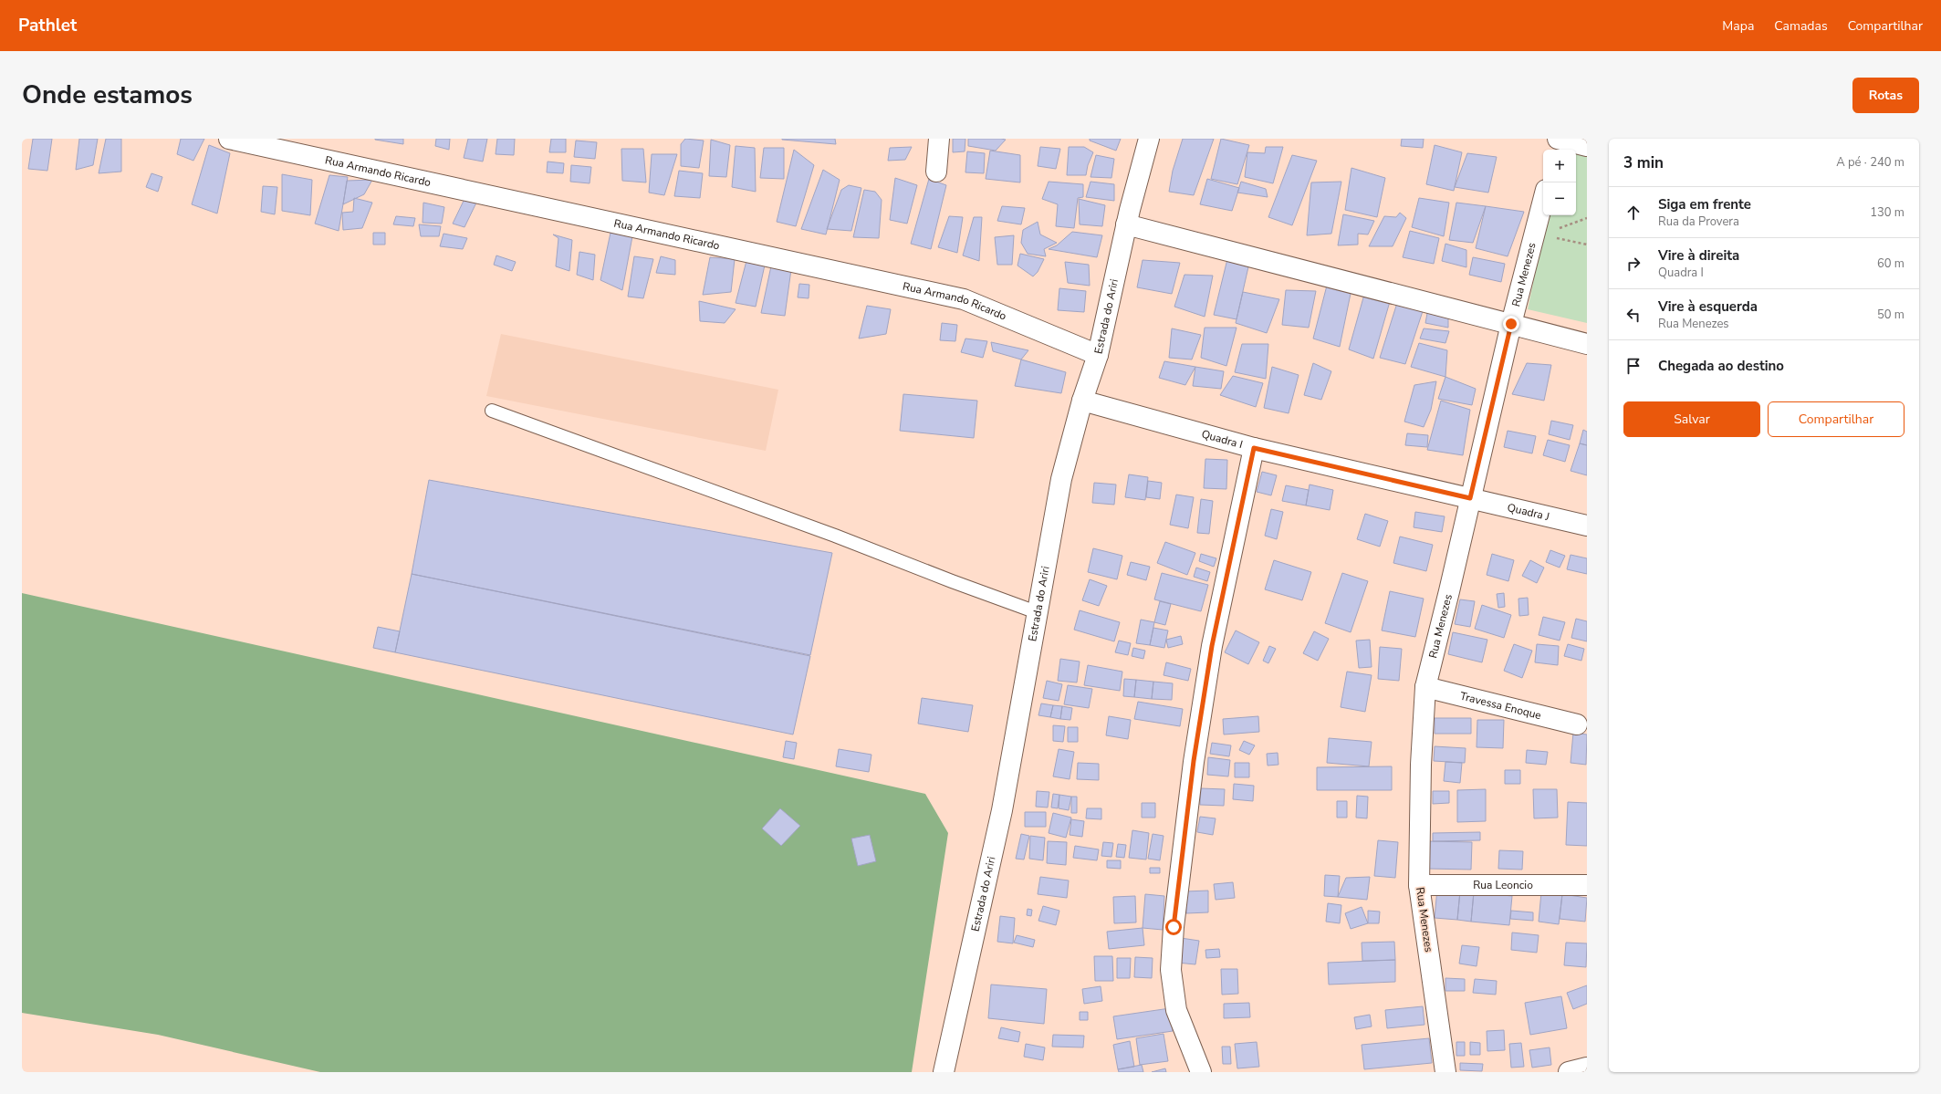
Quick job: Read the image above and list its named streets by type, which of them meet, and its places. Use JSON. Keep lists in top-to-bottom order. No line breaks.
{"streets":{"street":["Rua Armando Ricardo","Rua Menezes","Estrada do Ariri","Quadra I","Quadra J","Travessa Enoque","Rua Leoncio"]},"crossings":[["Rua Armando Ricardo","Estrada do Ariri"],["Rua Menezes","Quadra I"],["Rua Menezes","Quadra J"],["Rua Menezes","Travessa Enoque"],["Rua Menezes","Rua Leoncio"],["Estrada do Ariri","Quadra I"],["Quadra I","Quadra J"]],"page":{"header":"Pathlet","nav":["Mapa","Camadas","Compartilhar"],"title":"Onde estamos","buttons":["Rotas",["Salvar","Compartilhar"]],"heading":["3 min","A pé · 240 m"],"map_buttons":["+","−"],"list":[["Siga em frente","Rua da Provera","130 m"],["Vire à direita","Quadra I","60 m"],["Vire à esquerda","Rua Menezes","50 m"],"Chegada ao destino"]}}
